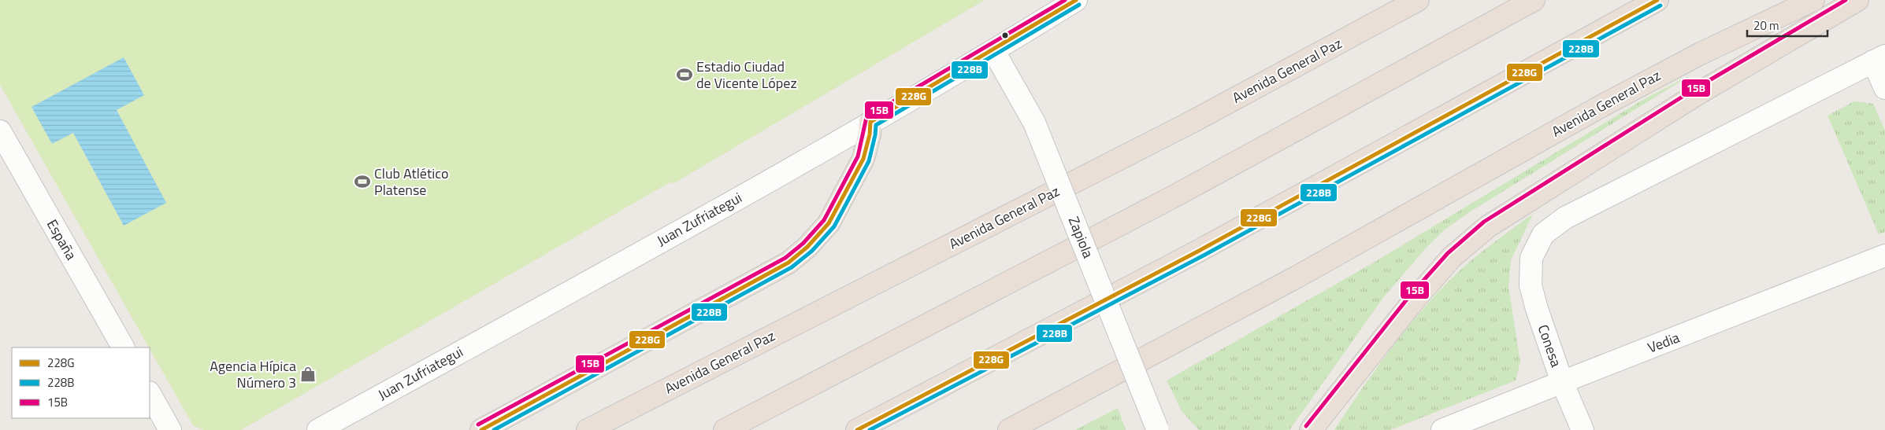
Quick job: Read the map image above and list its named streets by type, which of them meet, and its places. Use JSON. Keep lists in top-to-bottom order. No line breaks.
{"streets":{"highway":["Avenida General Paz"],"street":["Juan Zufriategui","Zapiola","España","Vedia","Conesa"]},"crossings":[["Juan Zufriategui","Zapiola"],["Vedia","Conesa"]],"places":{"sports":["Estadio Ciudad de Vicente López","Club Atlético Platense"],"shop":["Agencia Hípica Número 3"]},"lines":["transit line 228G","transit line 15B","transit line 228B"],"legend":["228G","228B","15B"],"scale_bar":"20 m"}
